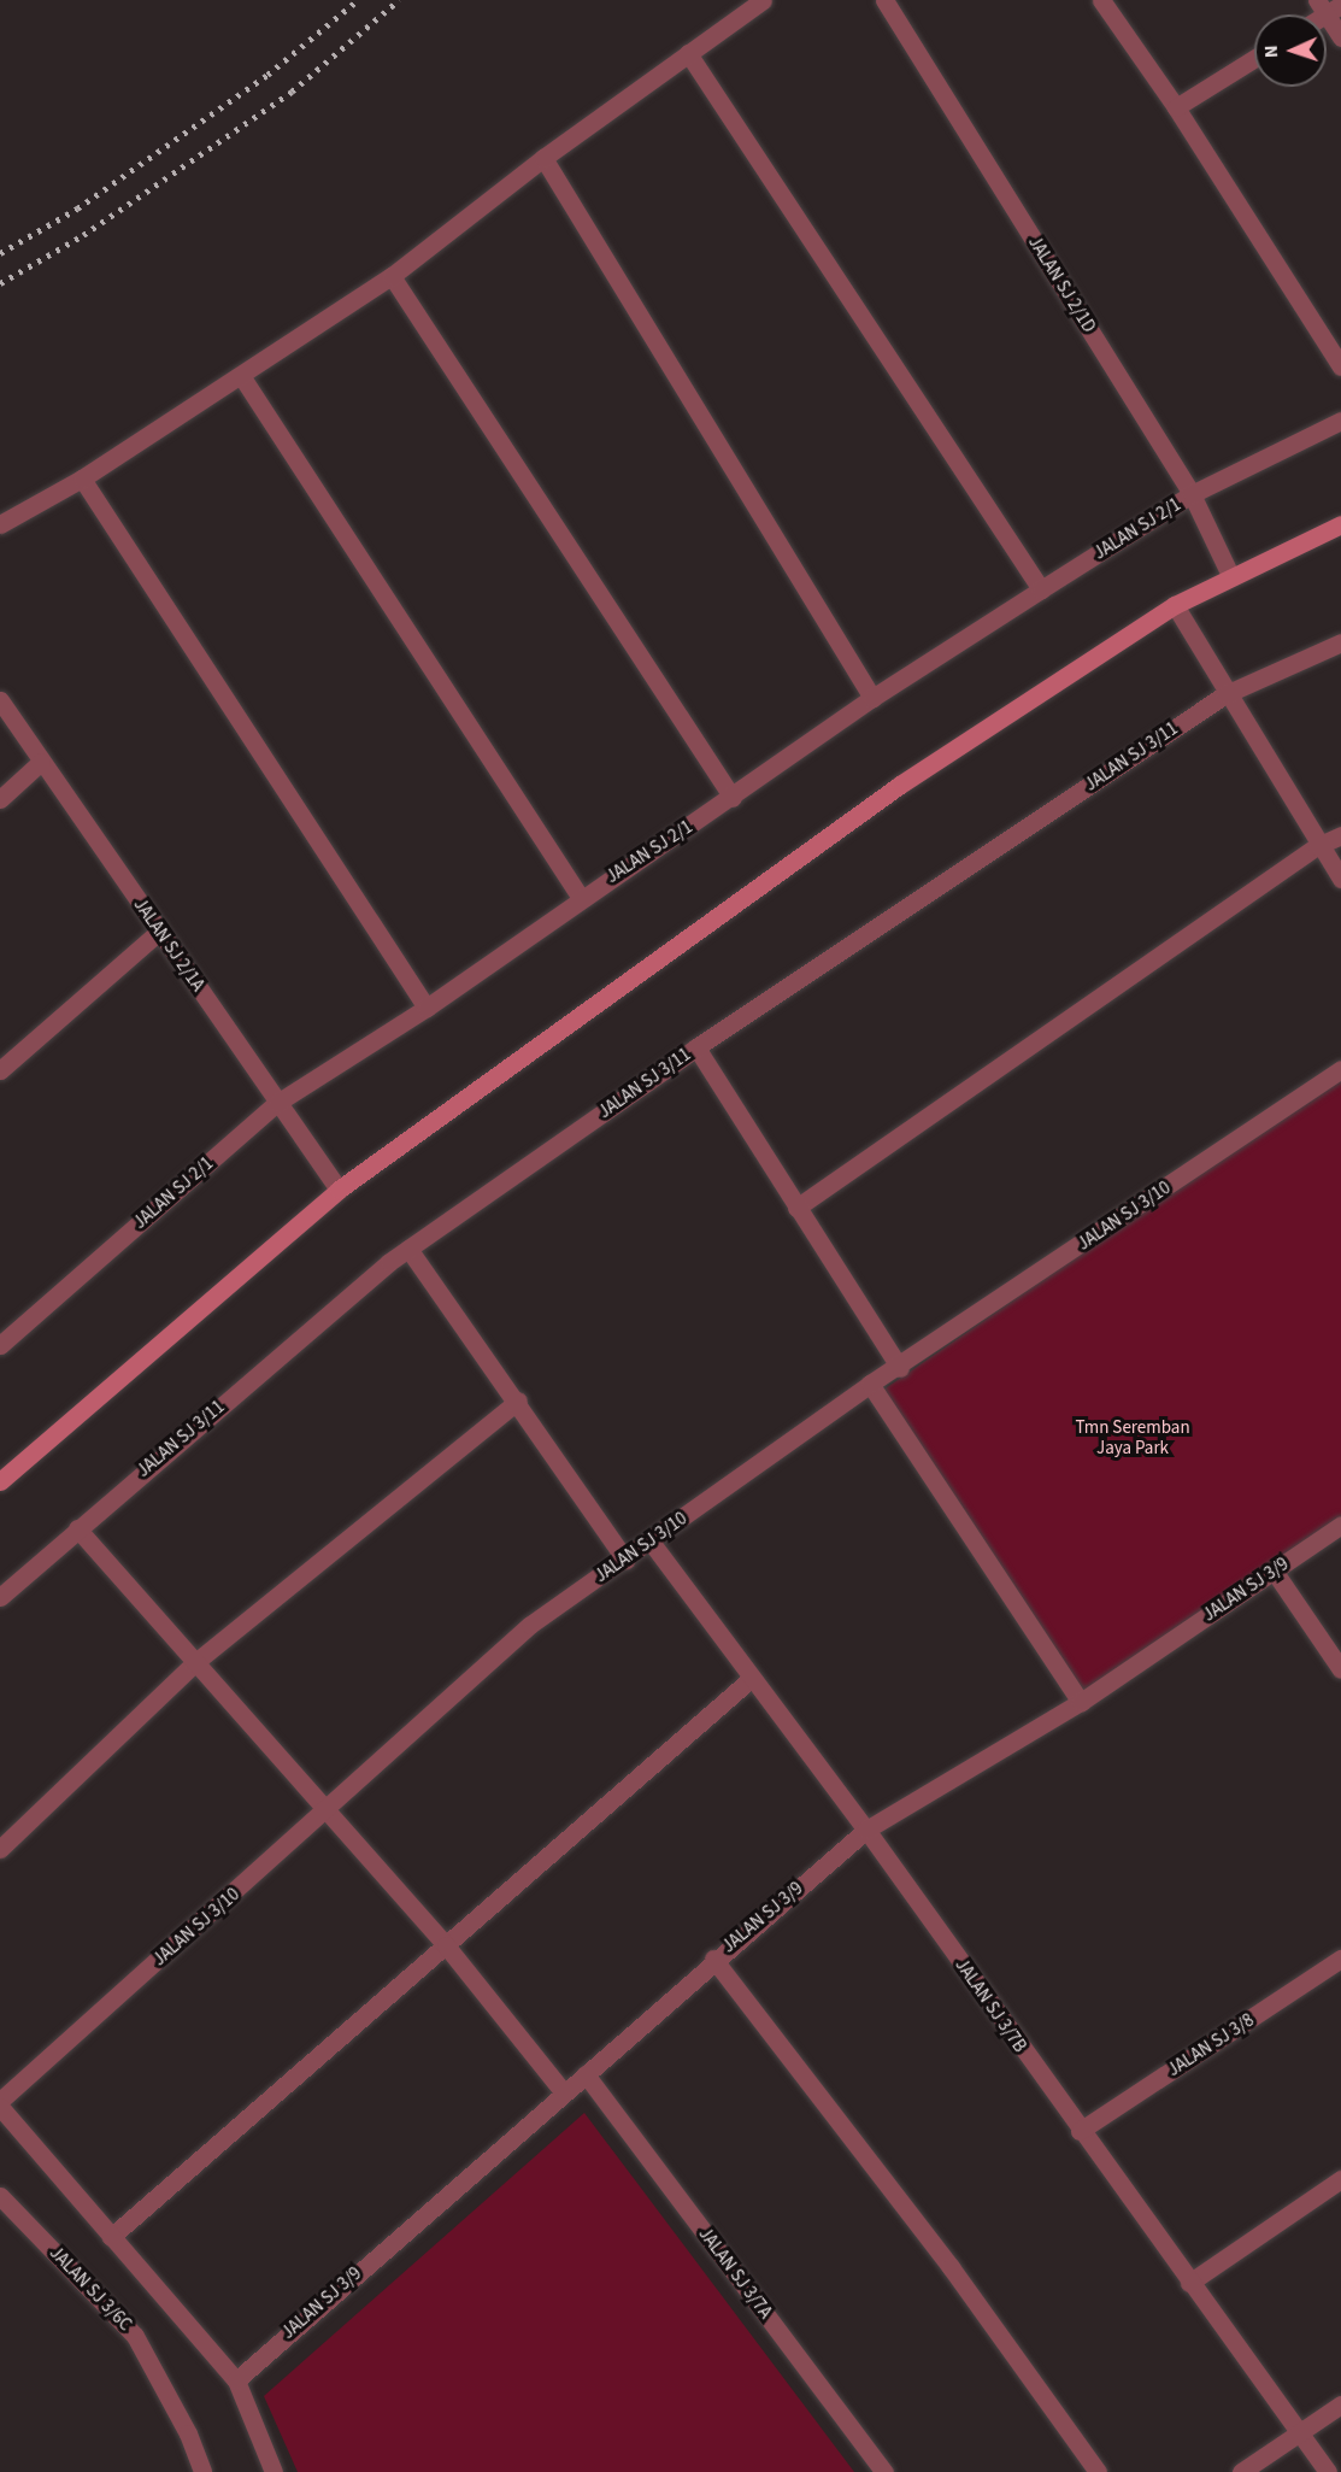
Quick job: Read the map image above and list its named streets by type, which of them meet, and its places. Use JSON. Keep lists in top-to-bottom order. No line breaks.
{"streets":{"street":["JALAN SJ 2/1D","JALAN SJ 2/1","JALAN SJ 3/11","JALAN SJ 2/1A","JALAN SJ 3/10","JALAN SJ 3/9","JALAN SJ 3/7B","JALAN SJ 3/8","JALAN SJ 3/7A","JALAN SJ 3/6C"]},"crossings":[["JALAN SJ 2/1D","JALAN SJ 2/1"],["JALAN SJ 2/1","JALAN SJ 2/1A"],["JALAN SJ 3/10","JALAN SJ 3/7B"],["JALAN SJ 3/9","JALAN SJ 3/7B"],["JALAN SJ 3/9","JALAN SJ 3/7A"],["JALAN SJ 3/7B","JALAN SJ 3/8"]],"parks":["Tmn Seremban Jaya Park"],"north":"left"}
